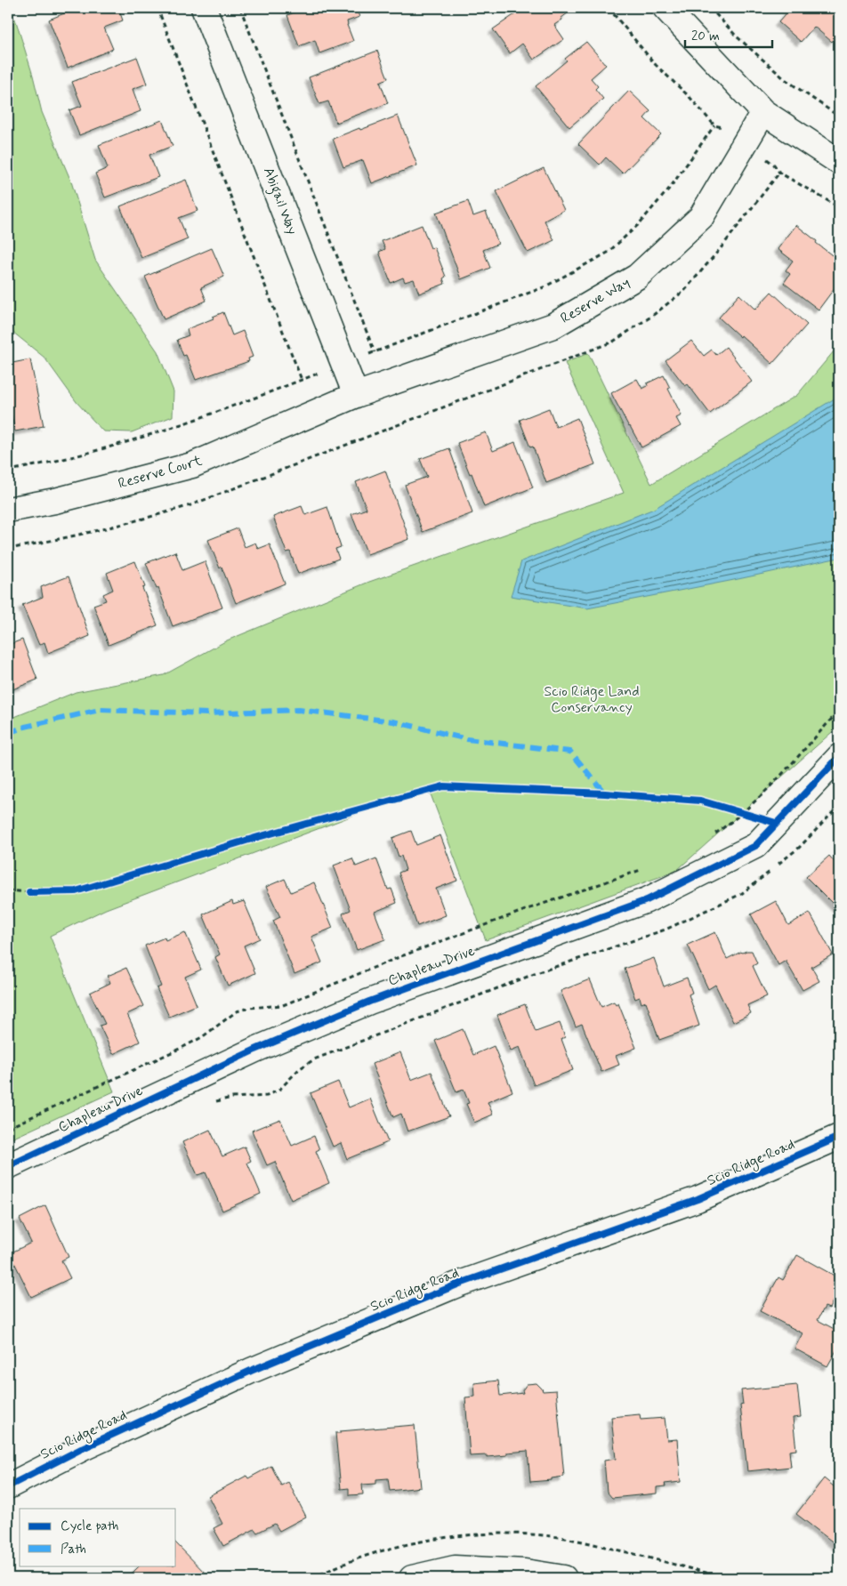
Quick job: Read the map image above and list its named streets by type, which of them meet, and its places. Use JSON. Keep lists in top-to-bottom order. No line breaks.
{"streets":{"street":["Abigail Way","Reserve Way","Reserve Court","Chapleau Drive","Scio Ridge Road"]},"crossings":[["Abigail Way","Reserve Way"],["Abigail Way","Reserve Court"],["Reserve Way","Reserve Court"]],"parks":["Scio Ridge Land Conservancy"],"legend":["Cycle path","Path"],"scale_bar":"20 m"}
